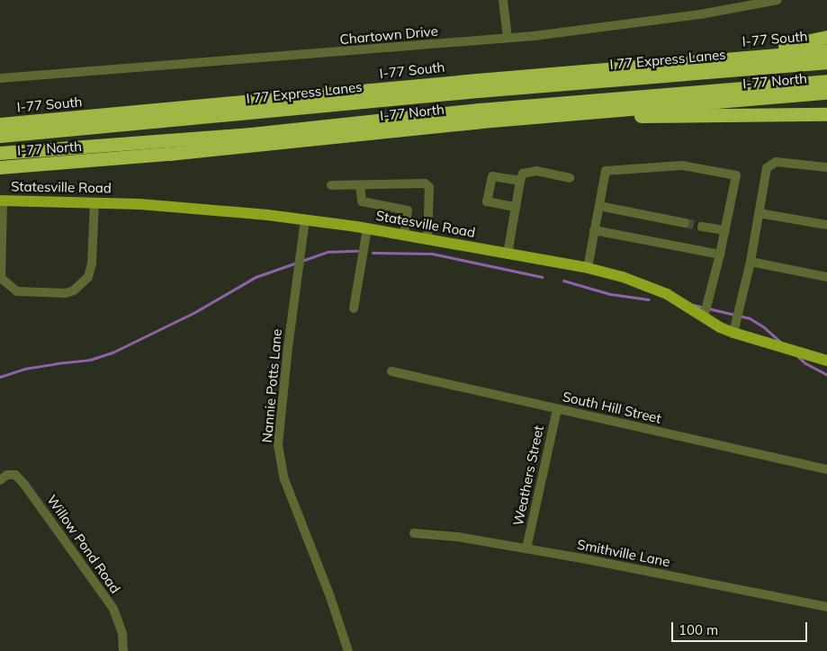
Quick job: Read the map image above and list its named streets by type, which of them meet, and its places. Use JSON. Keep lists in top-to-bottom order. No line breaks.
{"streets":{"highway":["I-77 South","I 77 Express Lanes","I-77 North"],"main road":["Statesville Road"],"street":["Chartown Drive","Nannie Potts Lane","South Hill Street","Weathers Street","Willow Pond Road","Smithville Lane"]},"crossings":[["Statesville Road","Nannie Potts Lane"],["South Hill Street","Weathers Street"],["Weathers Street","Smithville Lane"]],"scale_bar":"100 m"}
